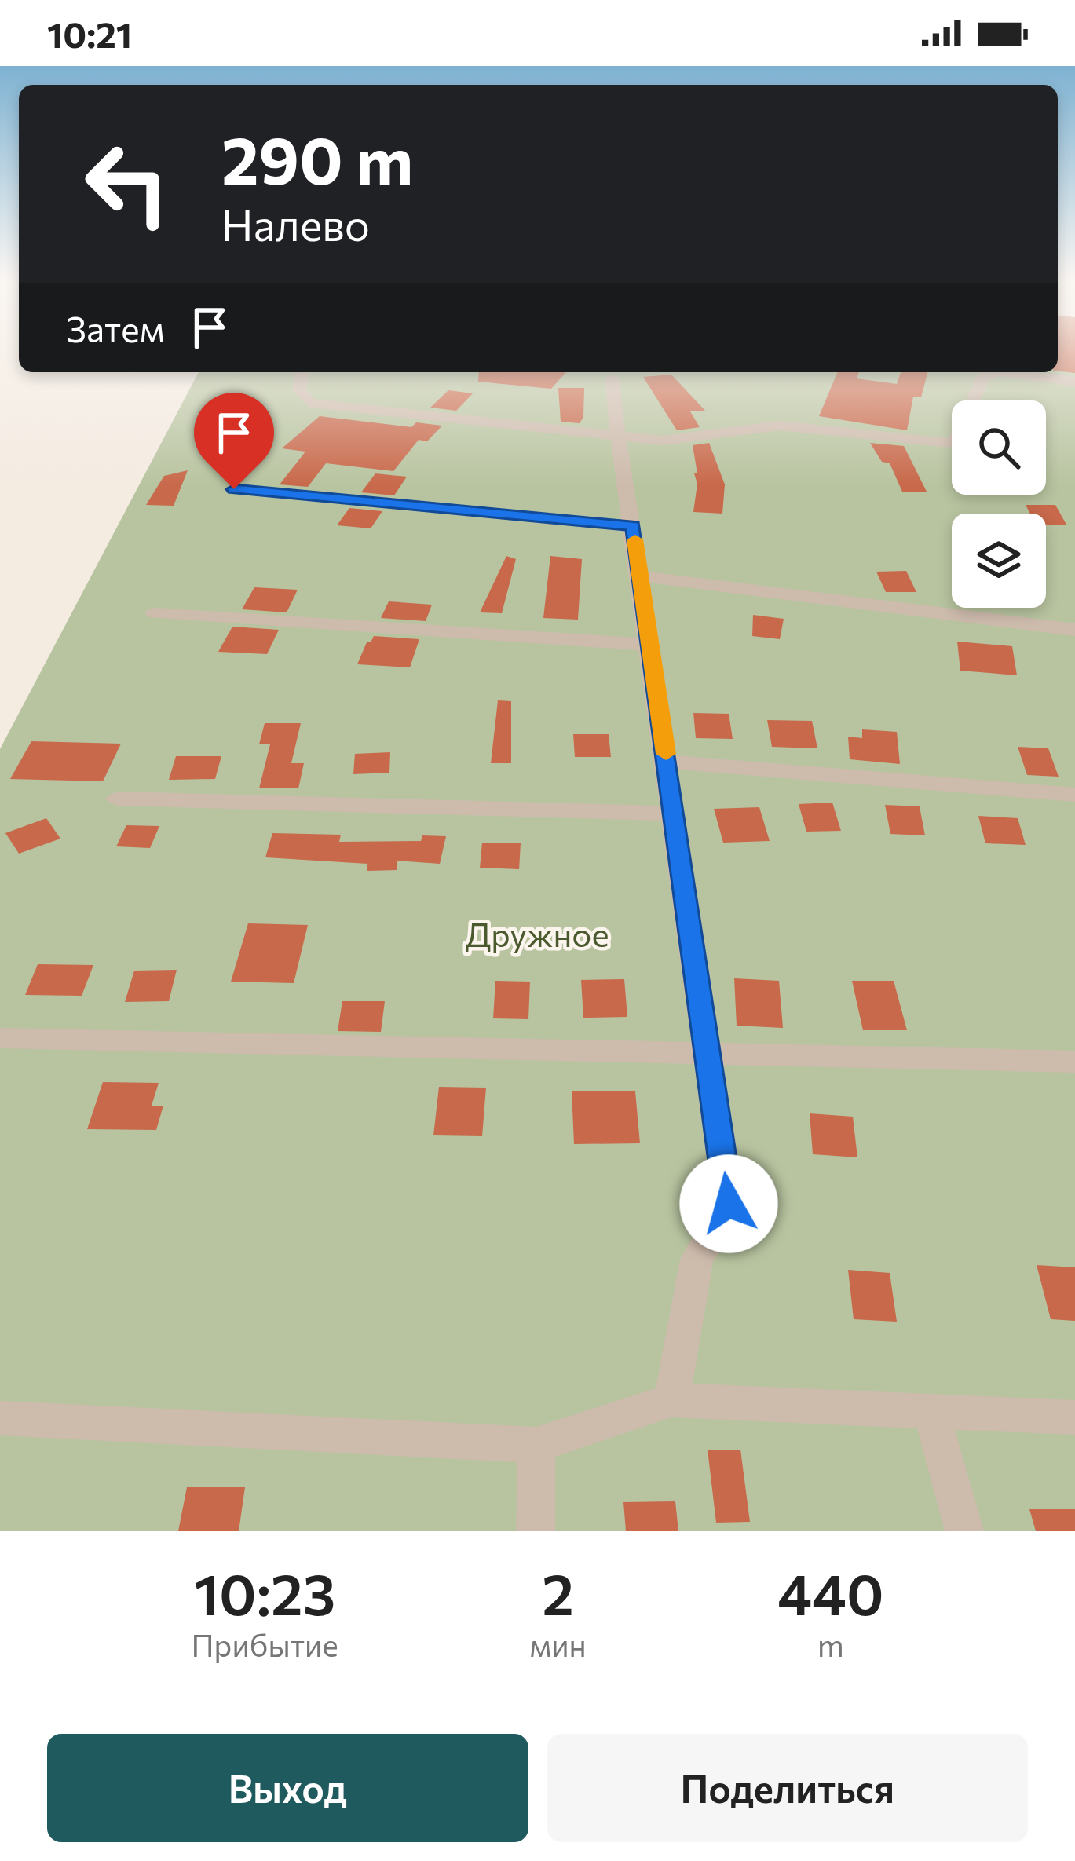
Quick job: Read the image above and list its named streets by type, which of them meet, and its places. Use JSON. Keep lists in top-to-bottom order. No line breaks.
{"parks":["Дружное"],"page":{"status":"10:21","turn":["290 m","Налево"],"then":"Затем","eta":["10:23","Прибытие","2","мин","440","m"],"buttons":["Выход","Поделиться"]}}
